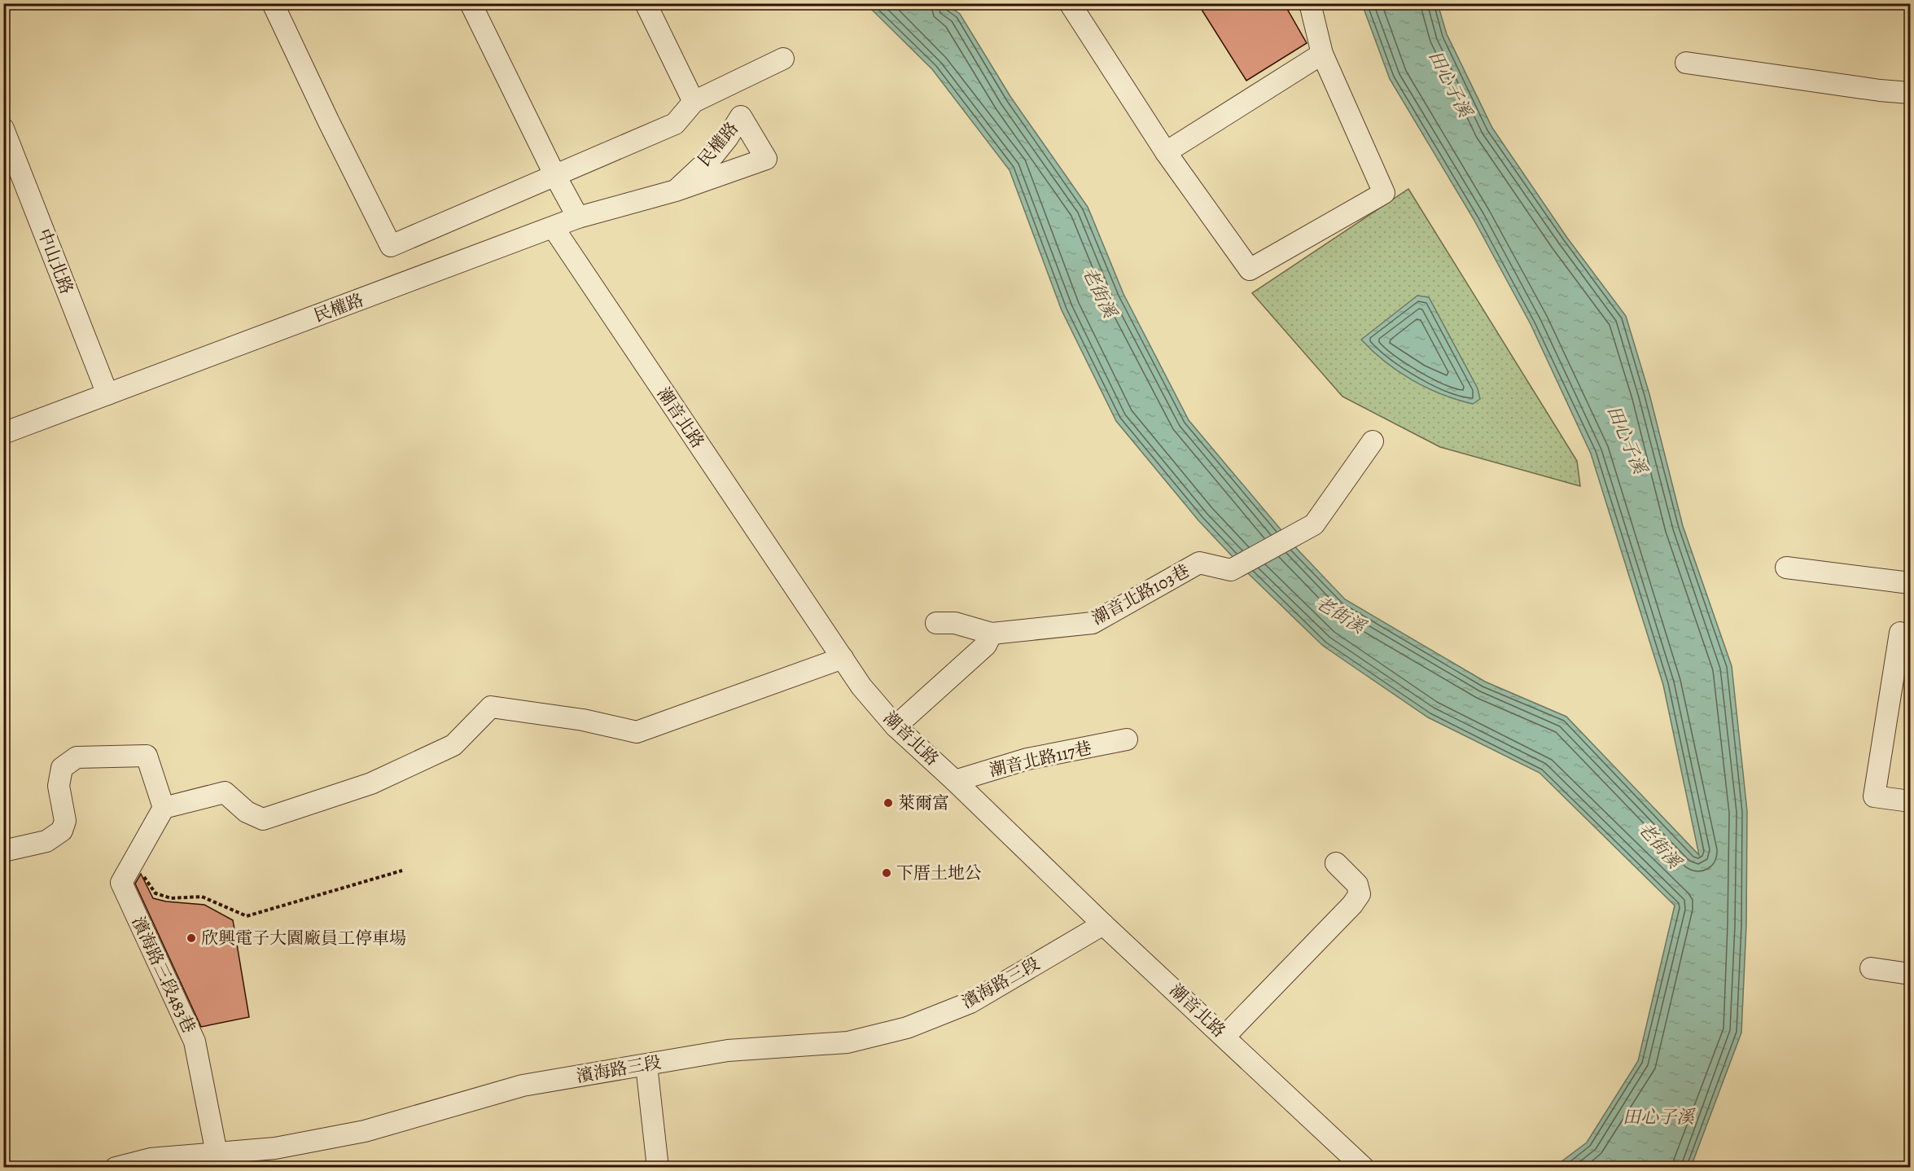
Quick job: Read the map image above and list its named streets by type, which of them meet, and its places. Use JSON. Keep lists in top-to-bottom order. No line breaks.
{"streets":{"street":["民權路","中山北路","潮音北路","潮音北路103巷","潮音北路117巷","濱海路三段483巷","濱海路三段"]},"crossings":[["民權路","中山北路"],["民權路","潮音北路"],["潮音北路","潮音北路117巷"],["潮音北路","濱海路三段"],["濱海路三段483巷","濱海路三段"]],"water":["田心子溪","老街溪"],"places":["萊爾富","下厝土地公","欣興電子大園廠員工停車場"]}
